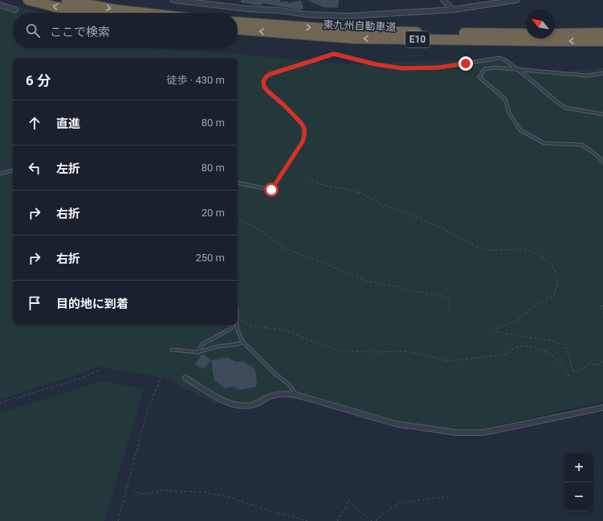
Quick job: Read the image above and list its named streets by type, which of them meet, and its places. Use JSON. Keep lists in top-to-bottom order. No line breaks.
{"streets":{"highway":["東九州自動車道","E10"]},"north":"top left","page":{"search":"ここで検索","heading":["6 分","徒歩 · 430 m"],"list":[["直進","80 m"],["左折","80 m"],["右折","20 m"],["右折","250 m"],"目的地に到着"],"map_buttons":["+","−"]}}
